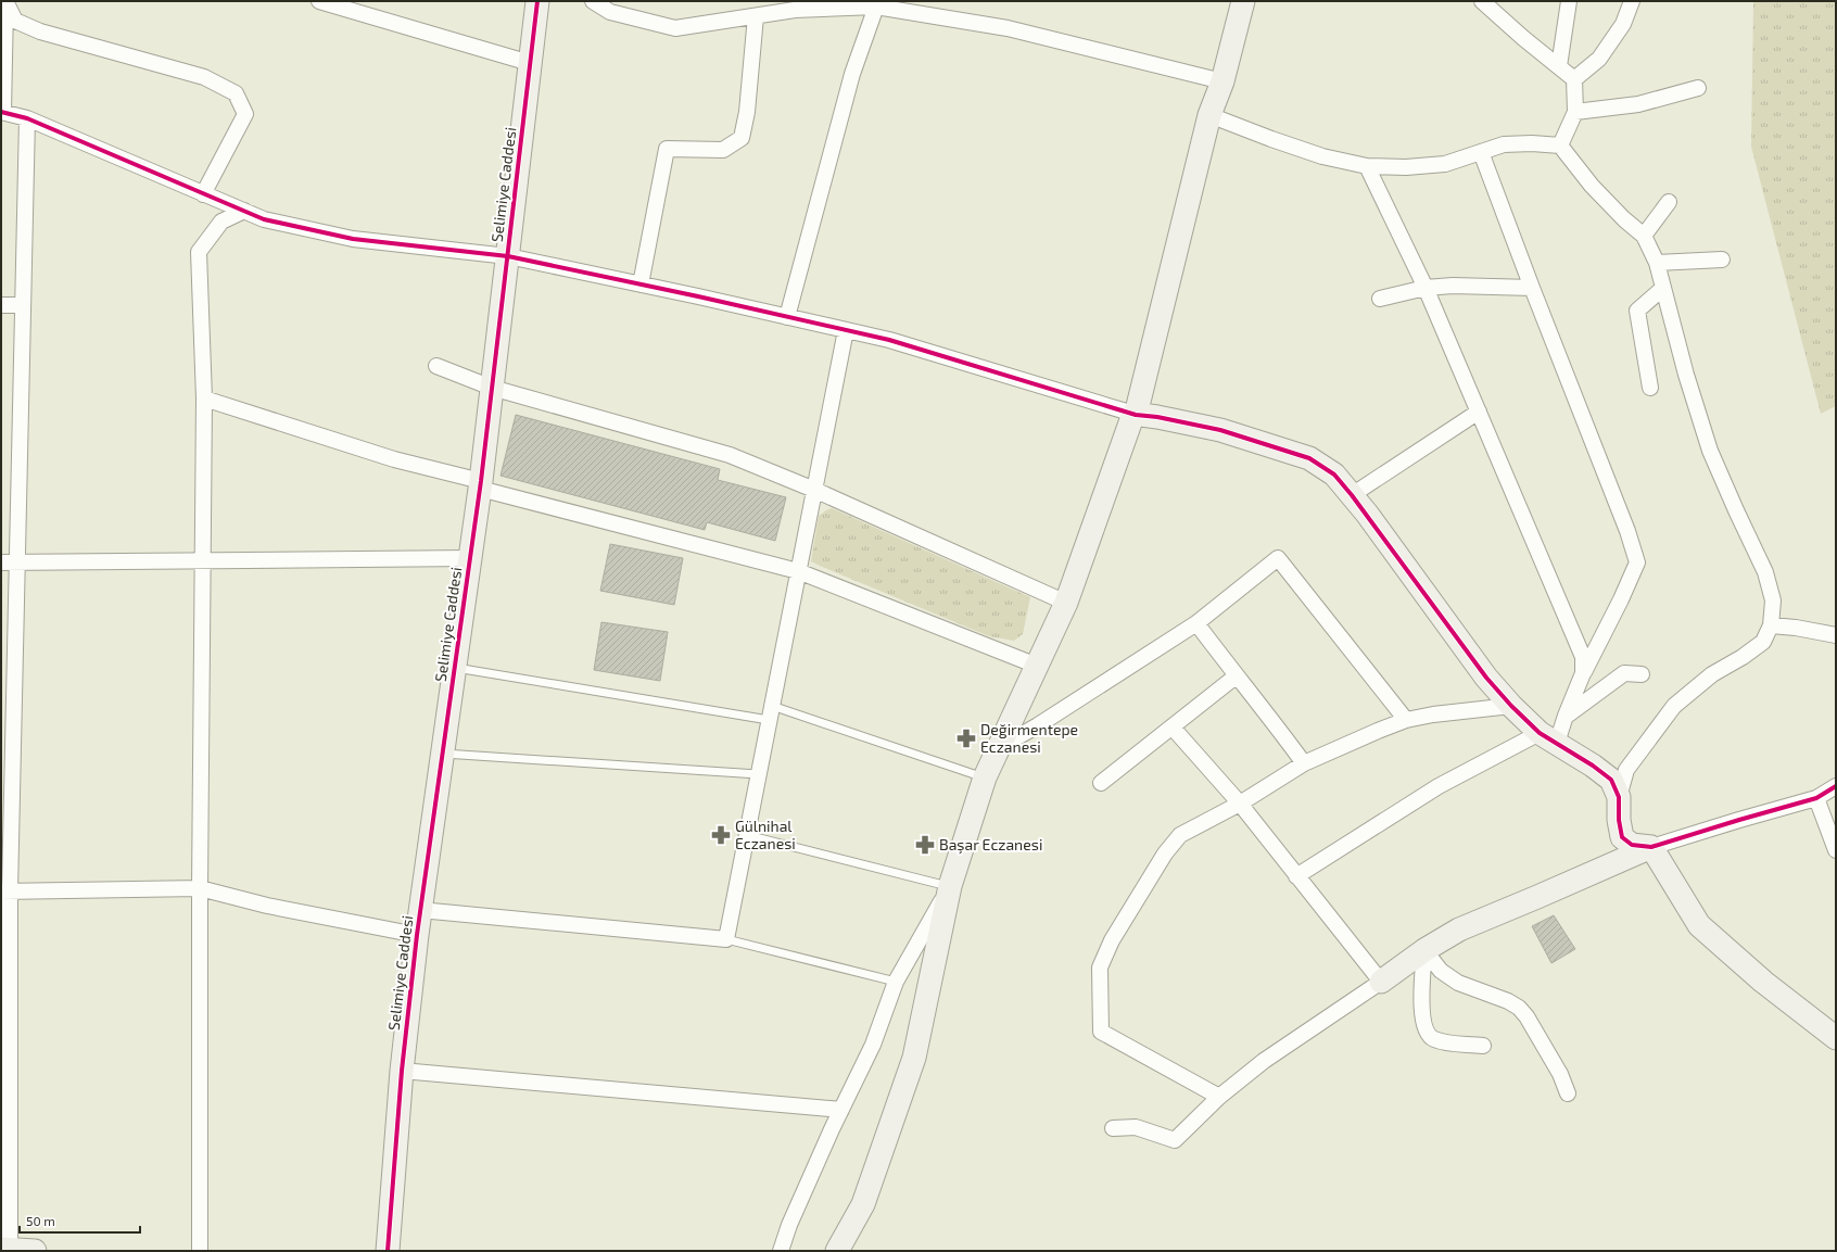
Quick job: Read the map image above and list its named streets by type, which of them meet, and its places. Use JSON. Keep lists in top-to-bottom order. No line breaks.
{"streets":{"street":["Selimiye Caddesi"]},"places":{"pharmacy":["Değirmentepe Eczanesi","Gülnihal Eczanesi","Başar Eczanesi"]},"scale_bar":"50 m"}
